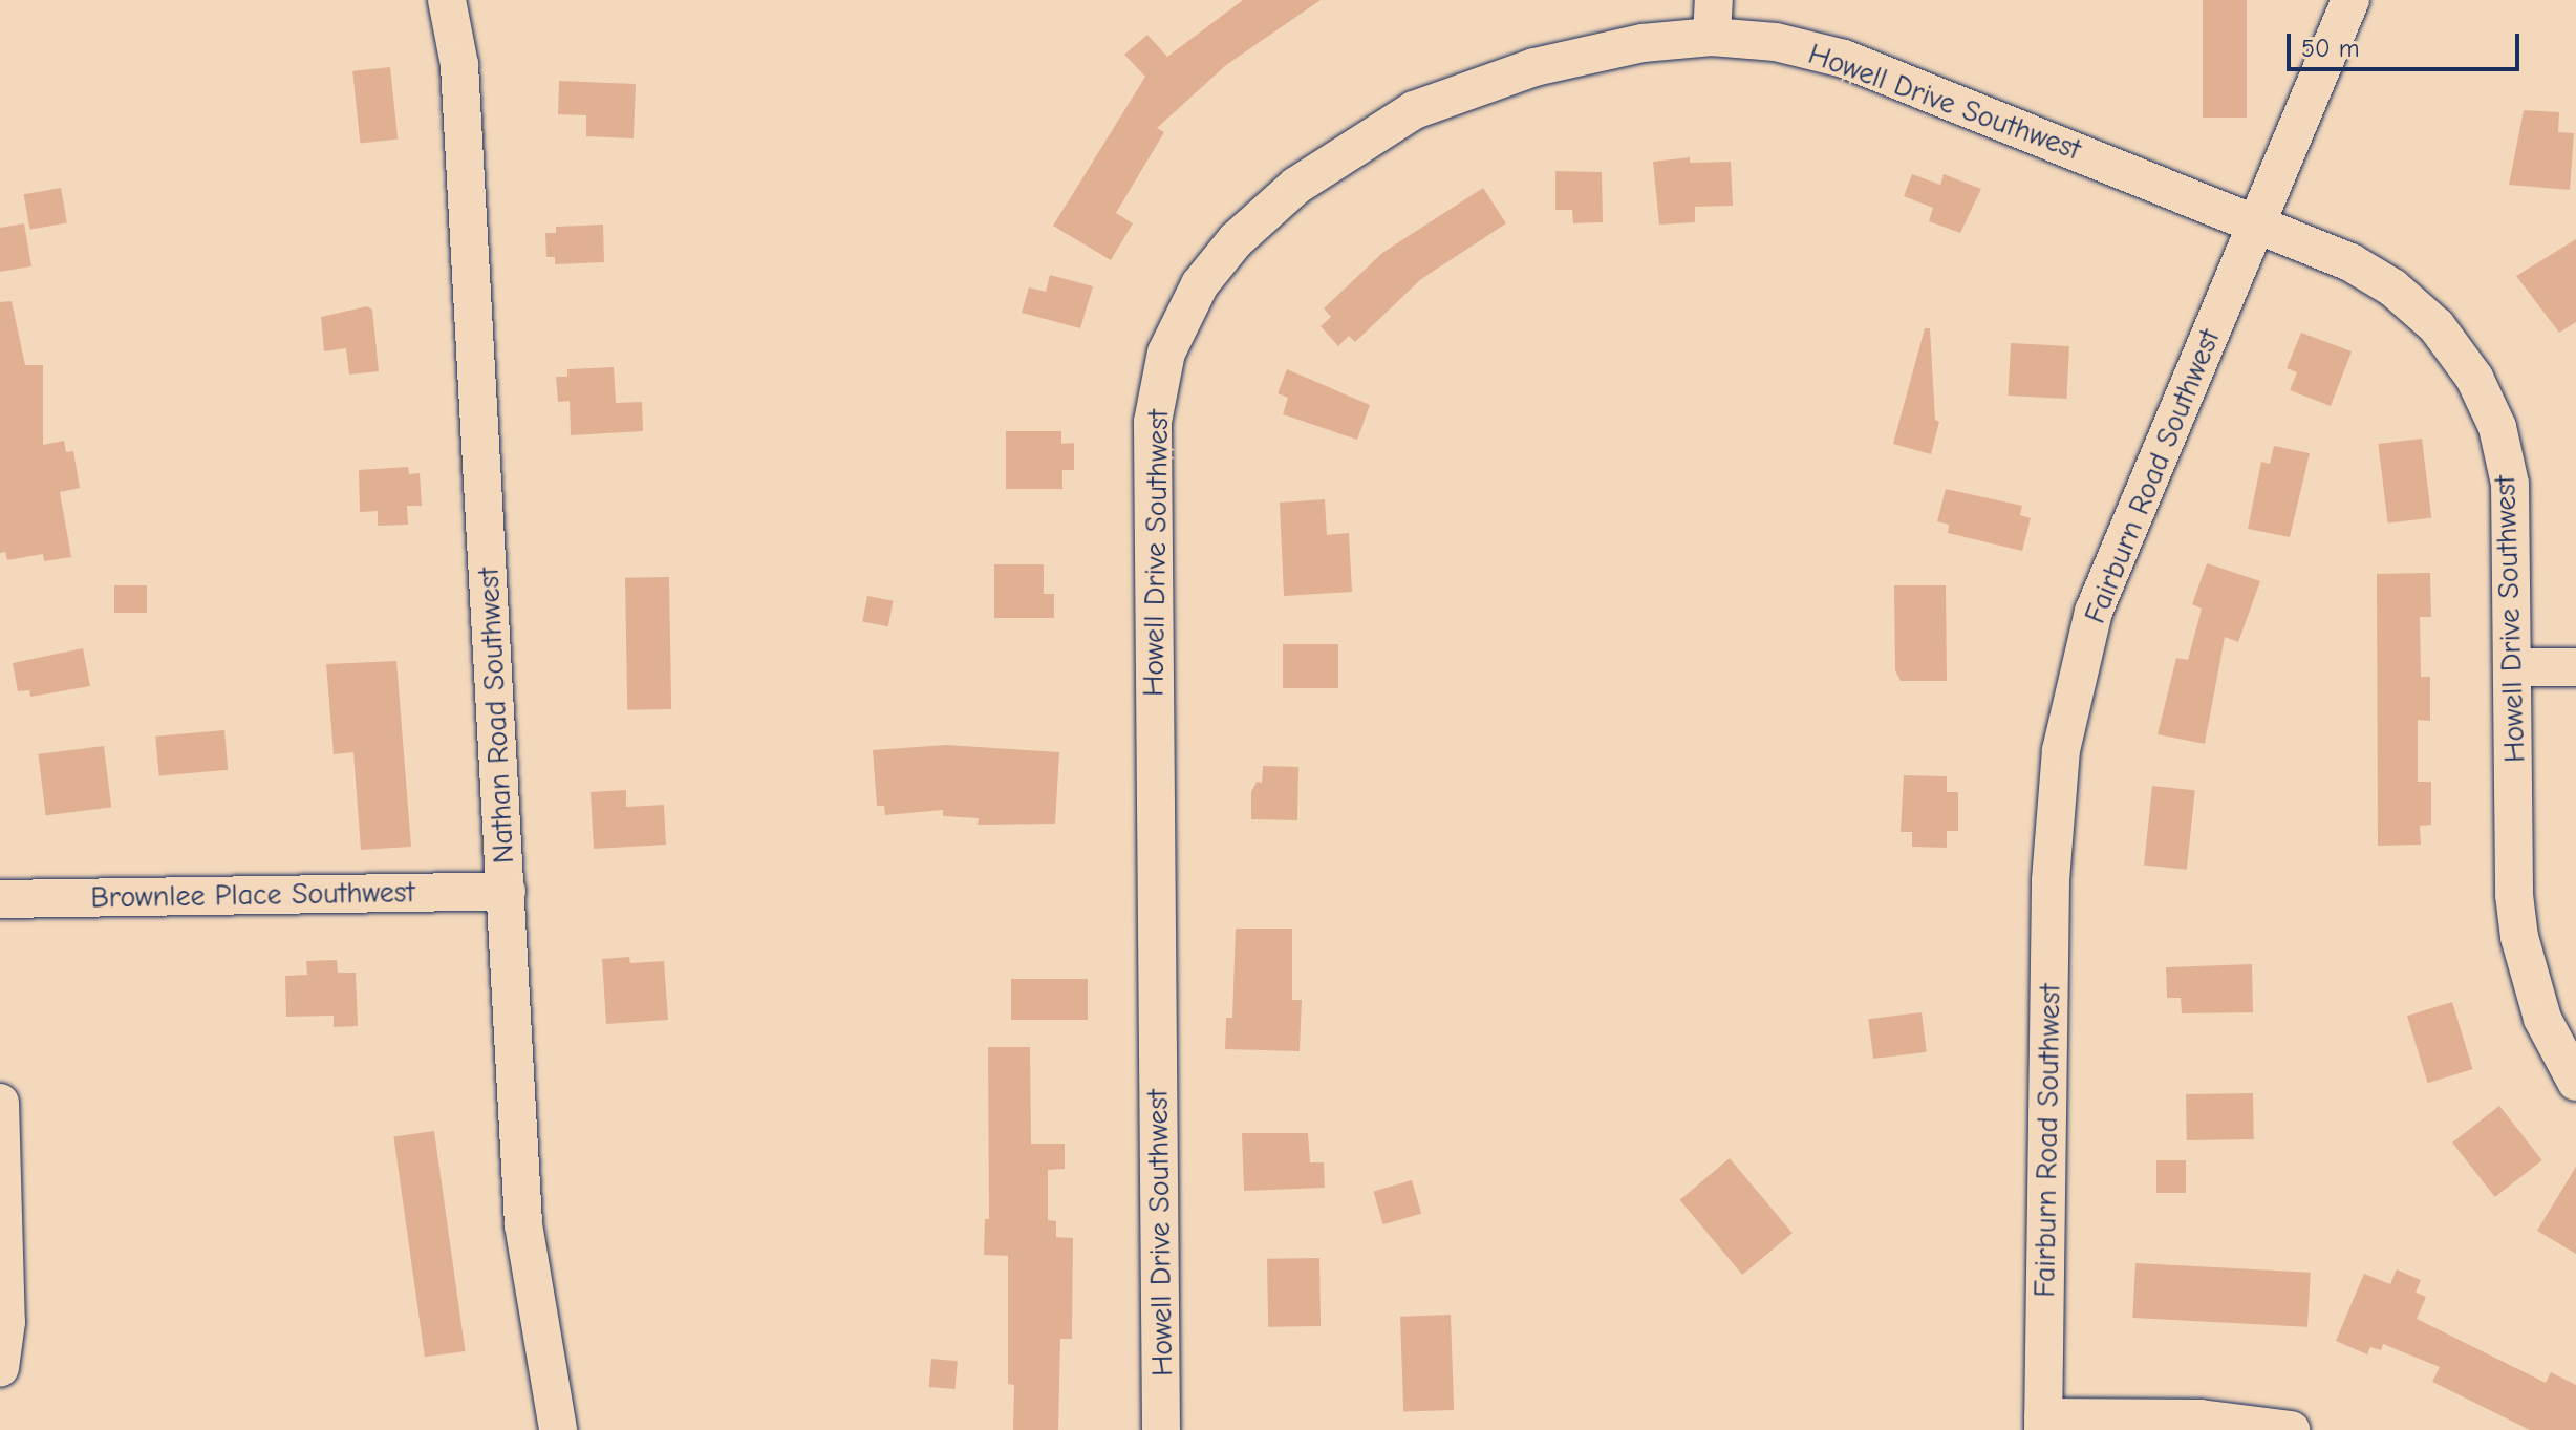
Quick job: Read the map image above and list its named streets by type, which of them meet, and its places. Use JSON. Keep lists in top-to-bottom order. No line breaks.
{"streets":{"street":["Howell Drive Southwest","Fairburn Road Southwest","Nathan Road Southwest","Brownlee Place Southwest"]},"crossings":[["Howell Drive Southwest","Fairburn Road Southwest"],["Nathan Road Southwest","Brownlee Place Southwest"]],"scale_bar":"50 m"}
